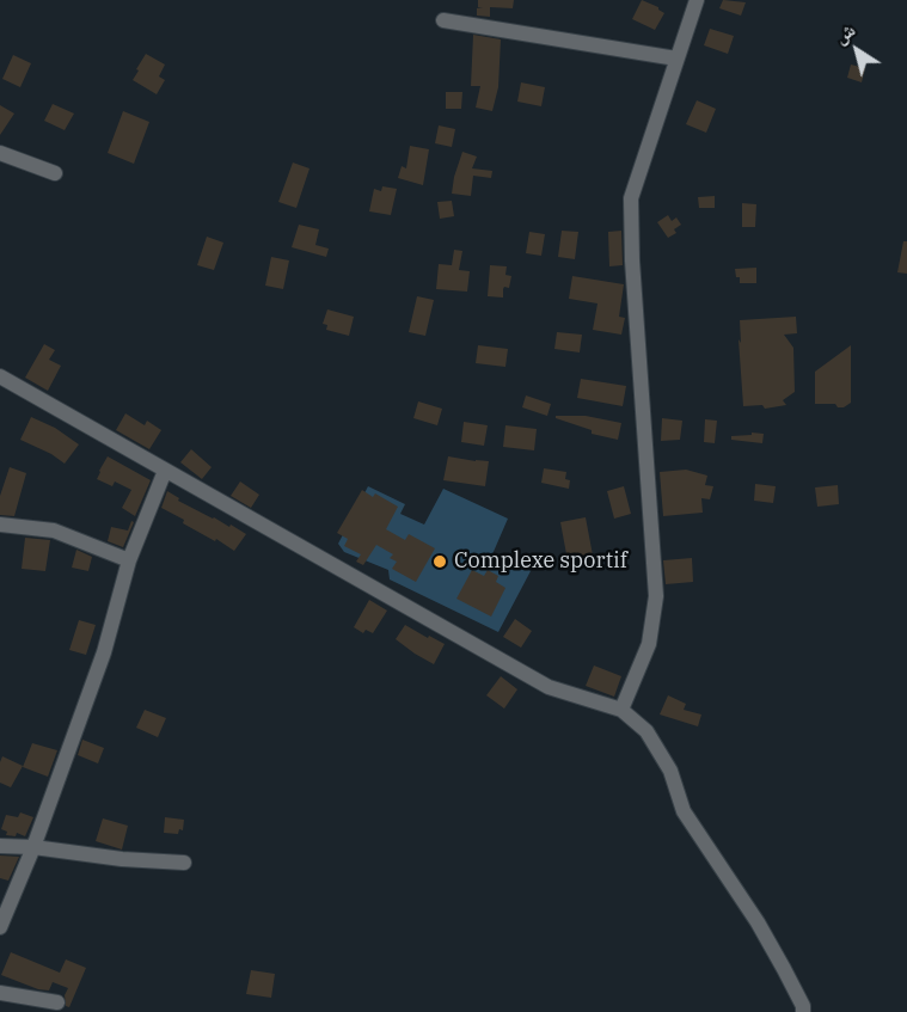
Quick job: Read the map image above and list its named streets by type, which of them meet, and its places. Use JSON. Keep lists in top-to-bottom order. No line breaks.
{"places":["Complexe sportif"],"north":"top left"}
